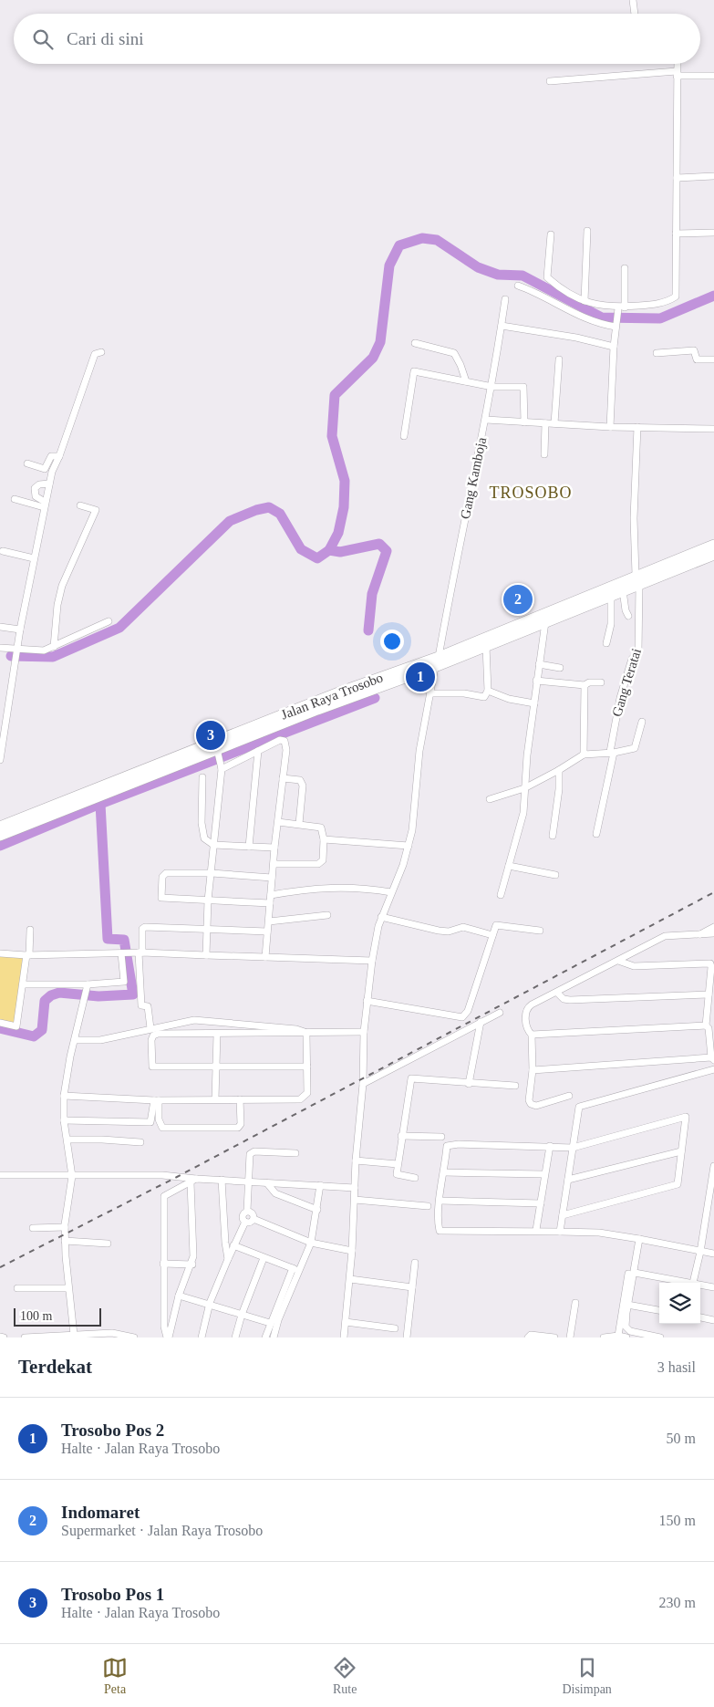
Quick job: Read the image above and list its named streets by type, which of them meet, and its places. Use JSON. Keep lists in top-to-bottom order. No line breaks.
{"streets":{"highway":["Jalan Raya Trosobo"],"street":["Gang Kamboja","Gang Teratai"]},"crossings":[["Gang Kamboja","Jalan Raya Trosobo"],["Gang Teratai","Jalan Raya Trosobo"]],"districts":["TROSOBO"],"scale_bar":"100 m","page":{"search":"Cari di sini","pins":["2","1","3"],"scale":"100 m","heading":["Terdekat","3 hasil"],"list":[{"mark":"1","name":"Trosobo Pos 2","note":"Halte · Jalan Raya Trosobo","value":"50 m"},{"mark":"2","name":"Indomaret","note":"Supermarket · Jalan Raya Trosobo","value":"150 m"},{"mark":"3","name":"Trosobo Pos 1","note":"Halte · Jalan Raya Trosobo","value":"230 m"}],"nav":["Peta","Rute","Disimpan"]}}
